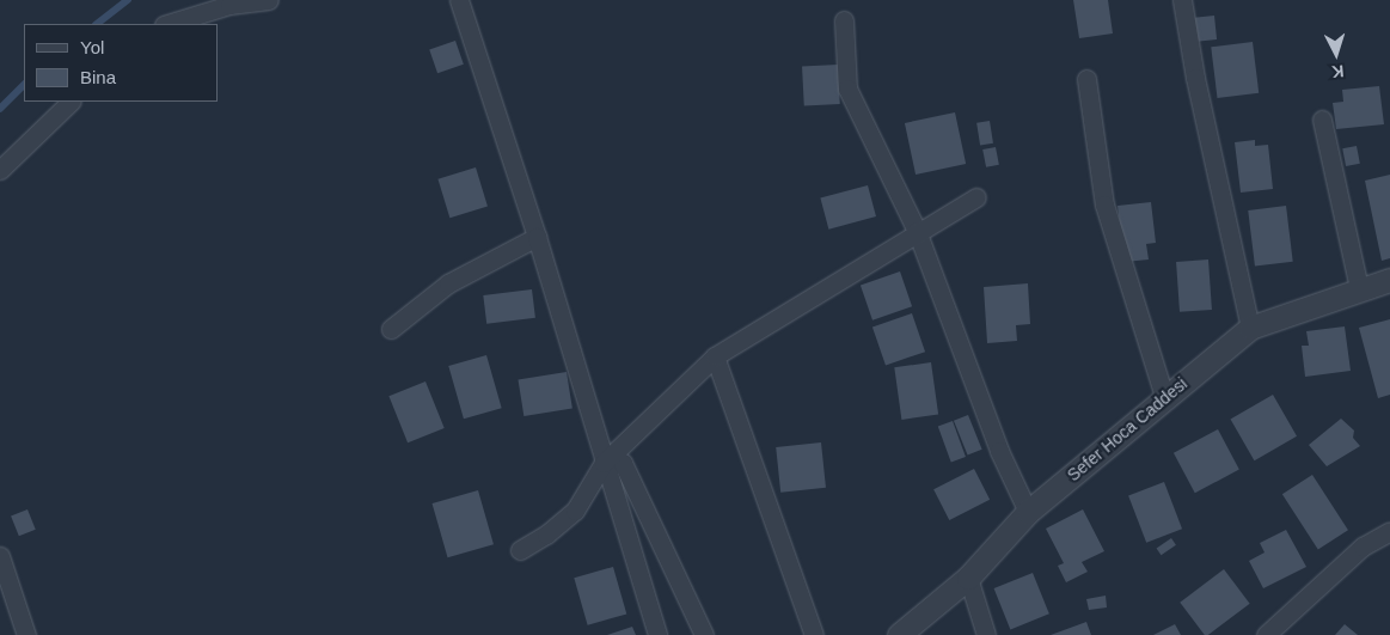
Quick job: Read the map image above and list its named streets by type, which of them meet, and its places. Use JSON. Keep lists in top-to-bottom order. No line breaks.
{"streets":{"street":["Sefer Hoca Caddesi"]},"legend":["Yol","Bina"],"north":"bottom"}
